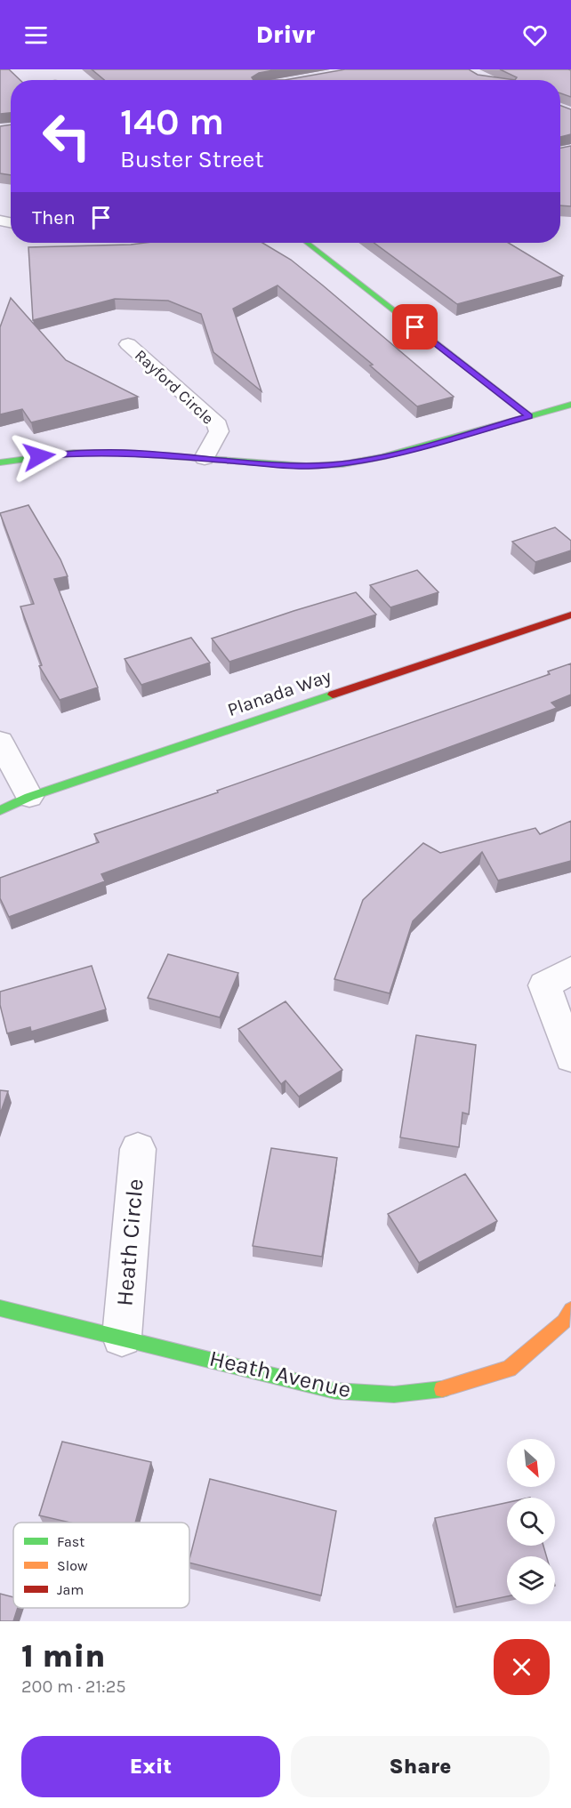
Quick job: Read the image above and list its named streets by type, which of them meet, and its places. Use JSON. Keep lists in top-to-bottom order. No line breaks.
{"streets":{"street":["Rayford Circle","Planada Way","Heath Circle","Heath Avenue"]},"crossings":[["Heath Circle","Heath Avenue"]],"legend":["Fast","Slow","Jam"],"north":"bottom right","page":{"header":"Drivr","turn":["140 m","Buster Street"],"then":"Then","heading":["1 min","200 m · 21:25"],"buttons":["Exit","Share"]}}
